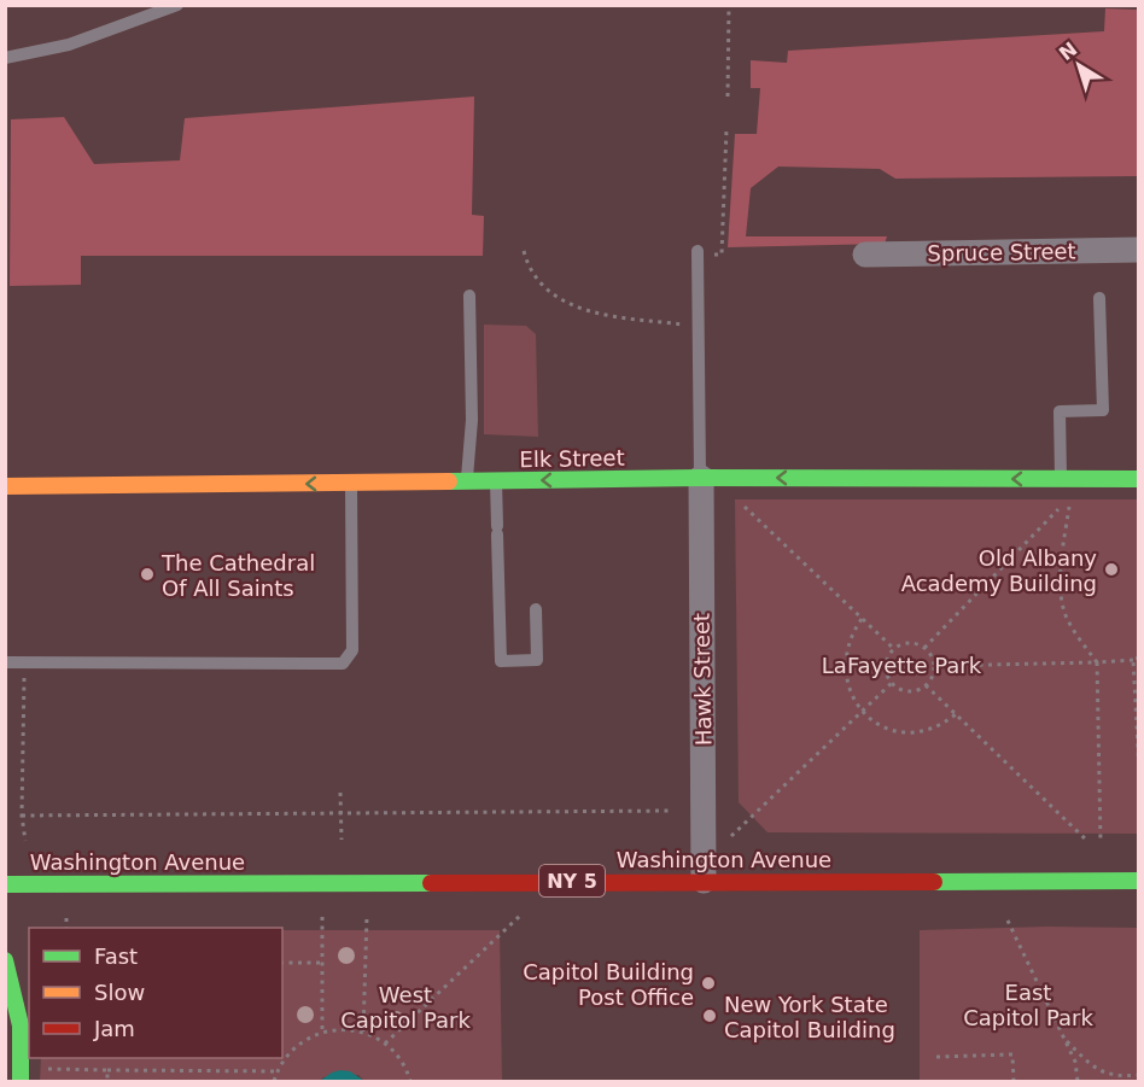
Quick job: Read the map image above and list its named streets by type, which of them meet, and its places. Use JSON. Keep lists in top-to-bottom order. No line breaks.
{"streets":{"main road":["Elk Street","Washington Avenue","NY 5"],"street":["Spruce Street","Hawk Street"]},"crossings":[["Elk Street","Hawk Street"],["Hawk Street","Washington Avenue"]],"one_way":["Elk Street"],"parks":["LaFayette Park","East Capitol Park","West Capitol Park"],"places":["Old Albany Academy Building","The Cathedral Of All Saints","Capitol Building Post Office","New York State Capitol Building"],"legend":["Fast","Slow","Jam"],"north":"top left"}
